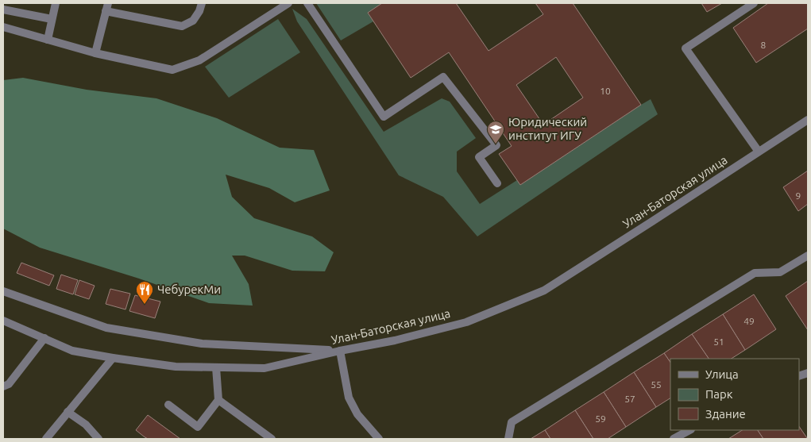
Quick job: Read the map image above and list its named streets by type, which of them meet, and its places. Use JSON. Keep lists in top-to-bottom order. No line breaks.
{"streets":{"street":["Улан-Баторская улица"]},"places":{"school or university":["Юридический институт ИГУ"],"restaurant":["ЧебурекМи"]},"house_numbers":["8","10","9","49","51","55","57","59"],"legend":["Улица","Парк","Здание"]}
